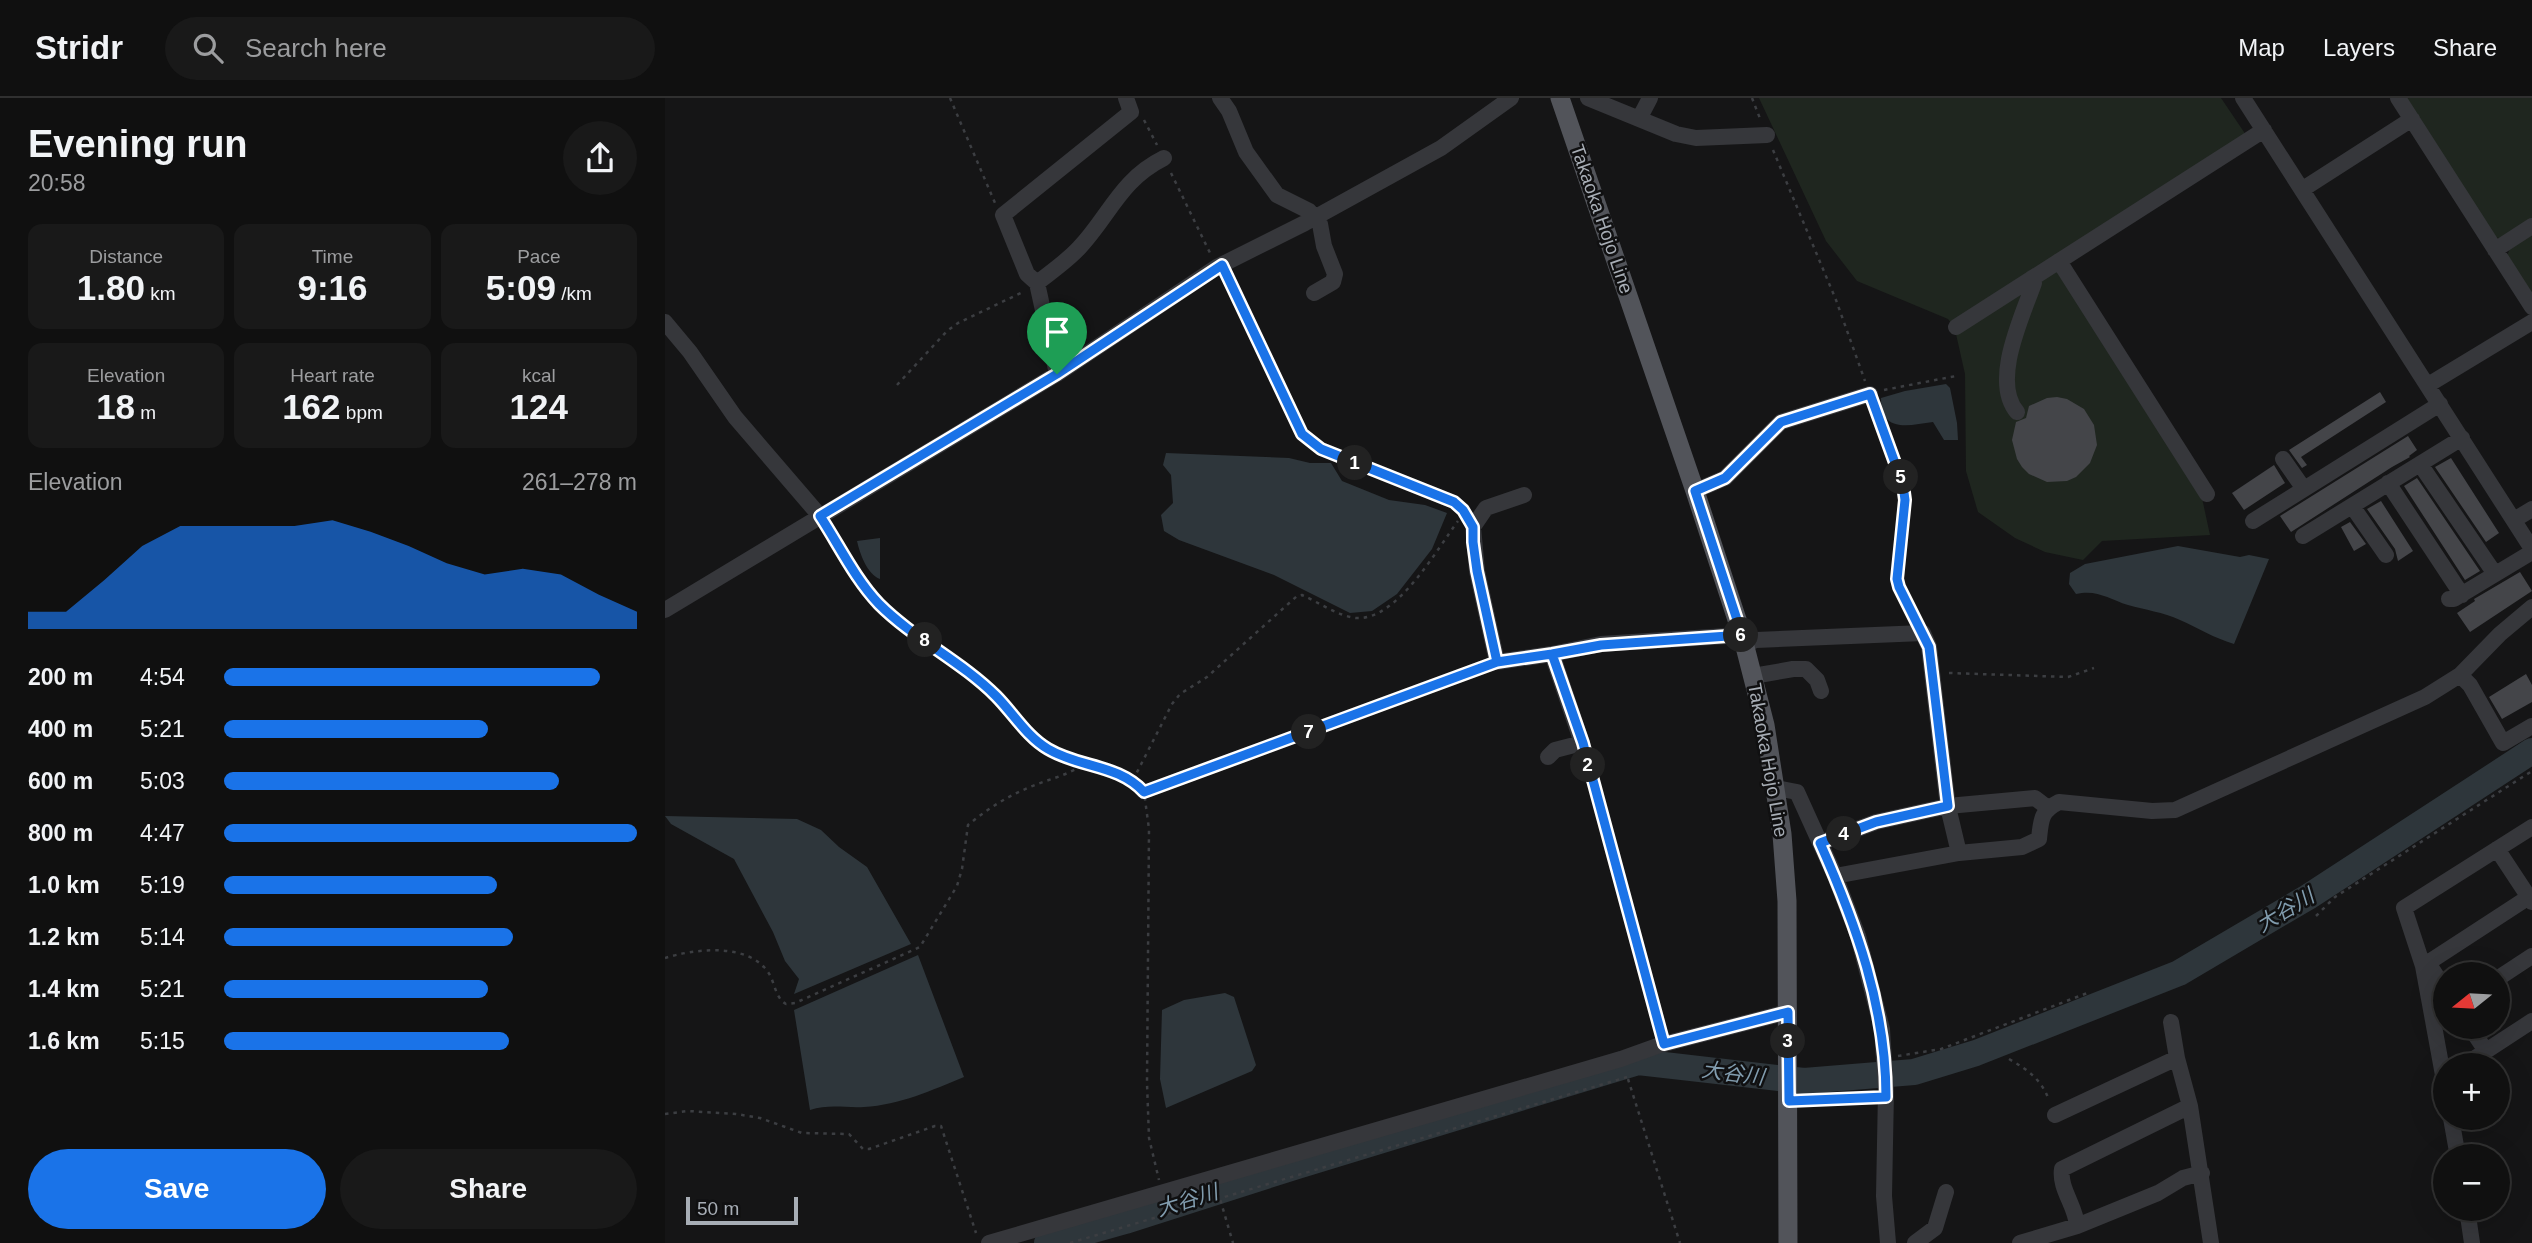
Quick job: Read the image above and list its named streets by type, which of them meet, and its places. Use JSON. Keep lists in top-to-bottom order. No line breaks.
{"streets":{"main road":["Takaoka Hojo Line"]},"water":["大谷川"],"scale_bar":"50 m","north":"left","page":{"header":"Stridr","search":"Search here","nav":["Map","Layers","Share"],"heading":["Evening run","20:58"],"stats":[["Distance","1.80 km"],["Time","9:16"],["Pace","5:09 /km"],["Elevation","18 m"],["Heart rate","162 bpm"],["kcal","124"]],"pins":["1","5","6","8","7","2","4","3"],"chart":["Elevation","261–278 m"],"list":[{"name":"200 m","note":"4:54"},{"name":"400 m","note":"5:21"},{"name":"600 m","note":"5:03"},{"name":"800 m","note":"4:47"},{"name":"1.0 km","note":"5:19"},{"name":"1.2 km","note":"5:14"},{"name":"1.4 km","note":"5:21"},{"name":"1.6 km","note":"5:15"}],"map_buttons":["+","−"],"buttons":["Save","Share"],"scale":"50 m"}}
